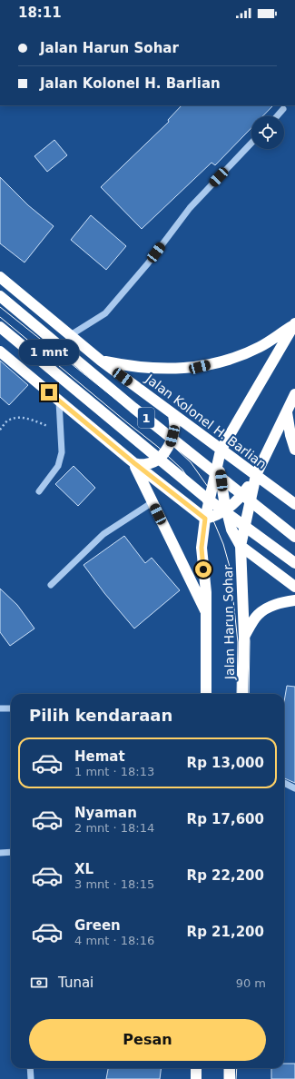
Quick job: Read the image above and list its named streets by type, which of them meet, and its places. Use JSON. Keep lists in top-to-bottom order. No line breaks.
{"streets":{"highway":["1","Jalan Kolonel H. Barlian","Jalan Harun Sohar"]},"crossings":[["Jalan Kolonel H. Barlian","Jalan Harun Sohar"]],"page":{"status":"18:11","banner":["Jalan Harun Sohar","Jalan Kolonel H. Barlian"],"bubble":"1 mnt","heading":"Pilih kendaraan","list":[{"name":"Hemat","note":"1 mnt · 18:13","value":"Rp 13,000"},{"name":"Nyaman","note":"2 mnt · 18:14","value":"Rp 17,600"},{"name":"XL","note":"3 mnt · 18:15","value":"Rp 22,200"},{"name":"Green","note":"4 mnt · 18:16","value":"Rp 21,200"}],"pay":["Tunai","90 m"],"buttons":"Pesan"}}
